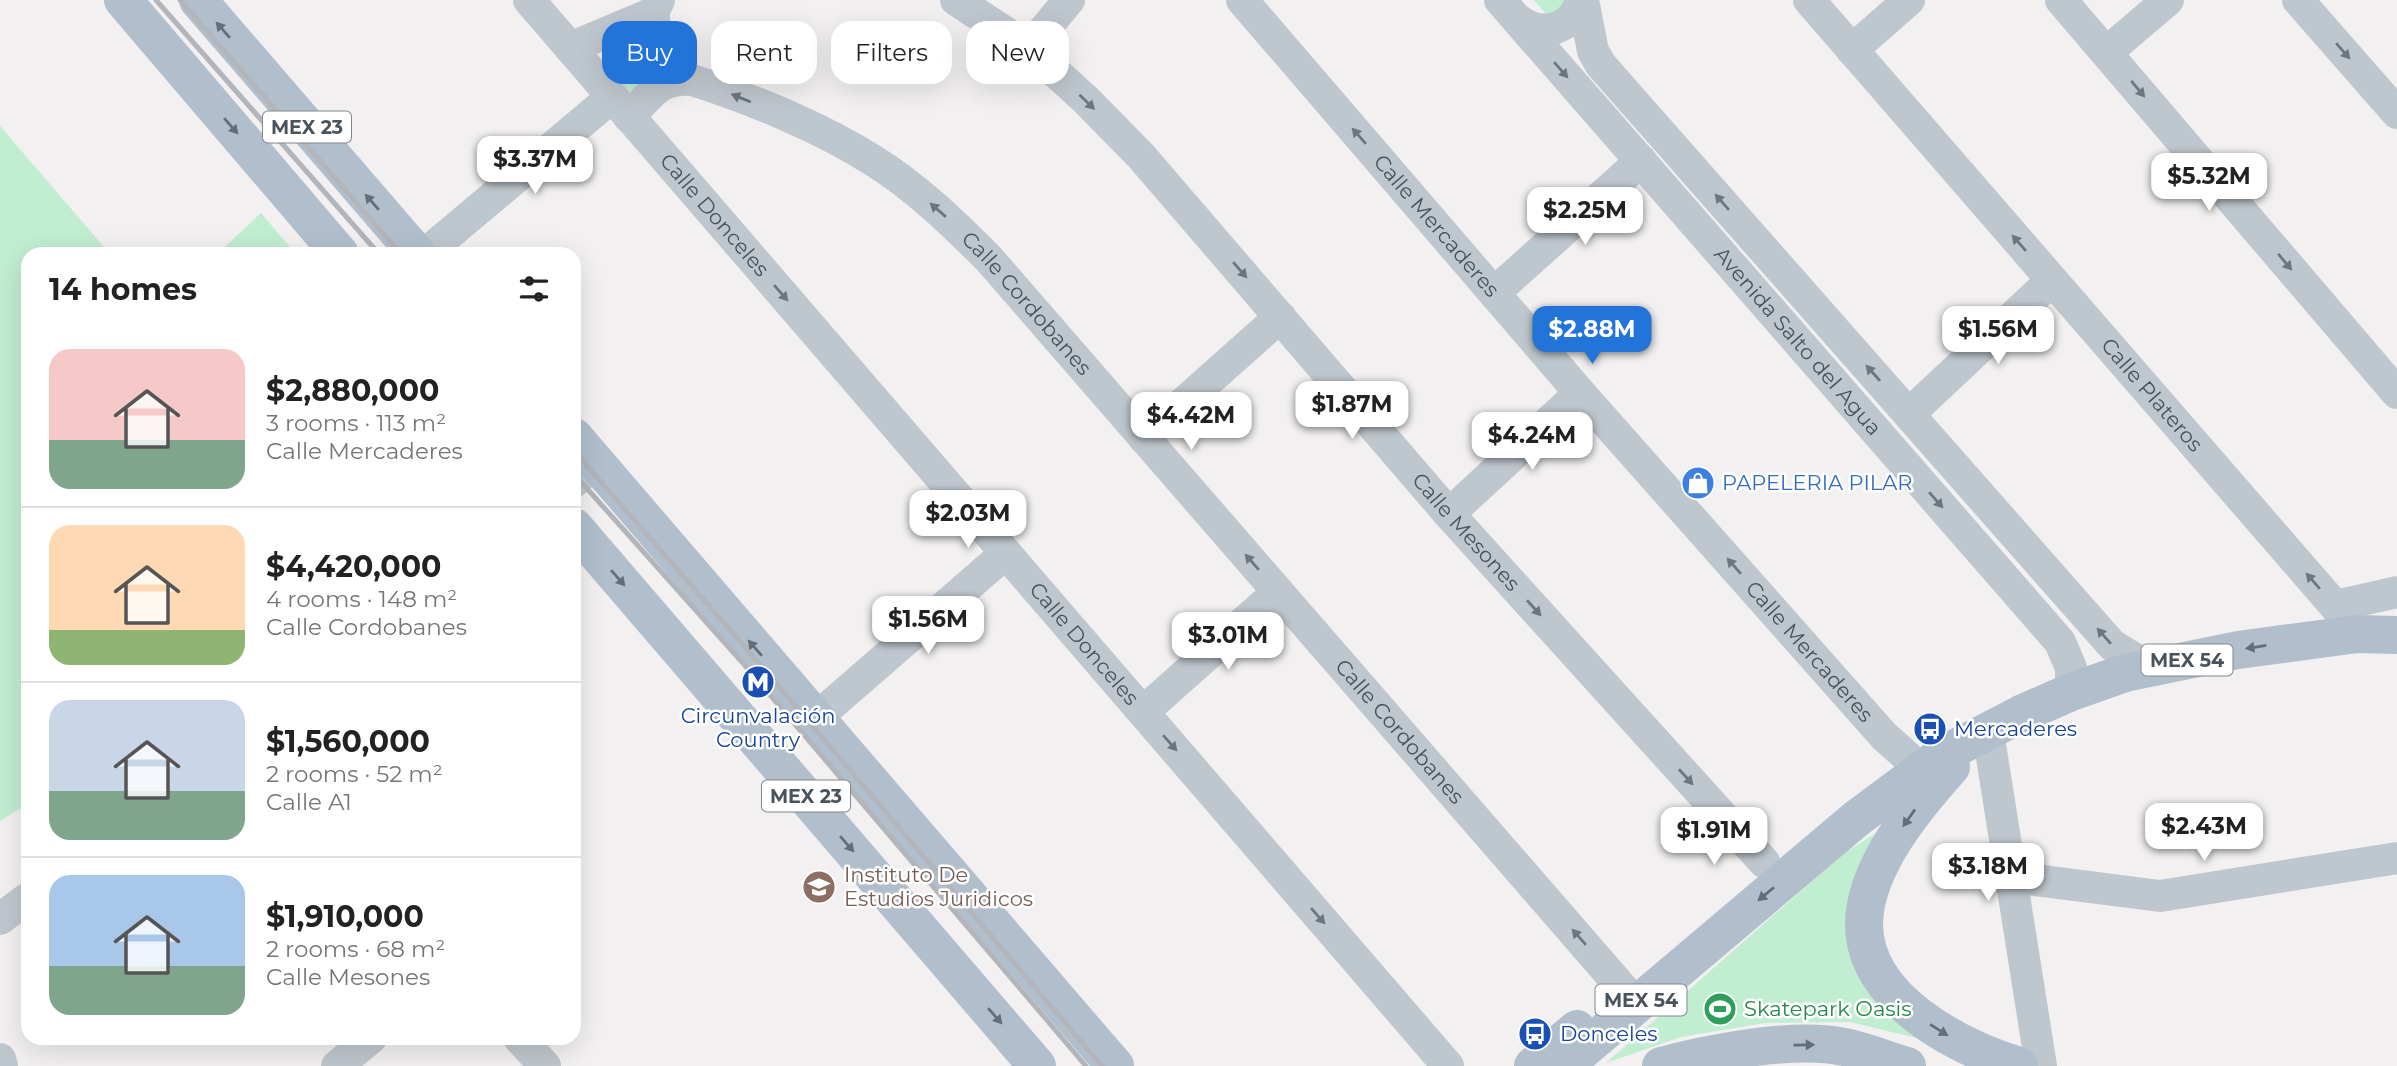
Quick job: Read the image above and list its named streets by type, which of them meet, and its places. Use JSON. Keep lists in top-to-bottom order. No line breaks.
{"streets":{"main road":["MEX 23","MEX 54"],"street":["Calle Donceles","Calle Mercaderes","Calle Cordobanes","Avenida Salto del Agua","Calle Plateros","Calle Mesones"]},"crossings":[["Calle Mercaderes","MEX 54"],["Calle Cordobanes","MEX 54"],["Avenida Salto del Agua","MEX 54"],["Calle Plateros","MEX 54"],["Calle Mesones","MEX 54"]],"one_way":["Calle Donceles","Calle Mercaderes","Calle Cordobanes","Calle Mesones"],"places":{"shop":["PAPELERIA PILAR"],"metro station":["Circunvalación Country"],"bus stop":["Mercaderes","Donceles"],"school or university":["Instituto De Estudios Juridicos"],"sports":["Skatepark Oasis"]},"page":{"chip":["Buy","Rent","Filters","New"],"price":["$3.37M","$5.32M","$2.25M","$2.88M","$1.56M","$1.87M","$4.42M","$4.24M","$2.03M","$1.56M","$3.01M","$2.43M","$1.91M","$3.18M"],"heading":"14 homes","list":[{"name":"$2,880,000","note":"3 rooms · 113 m² · Calle Mercaderes"},{"name":"$4,420,000","note":"4 rooms · 148 m² · Calle Cordobanes"},{"name":"$1,560,000","note":"2 rooms · 52 m² · Calle A1"},{"name":"$1,910,000","note":"2 rooms · 68 m² · Calle Mesones"}]}}
